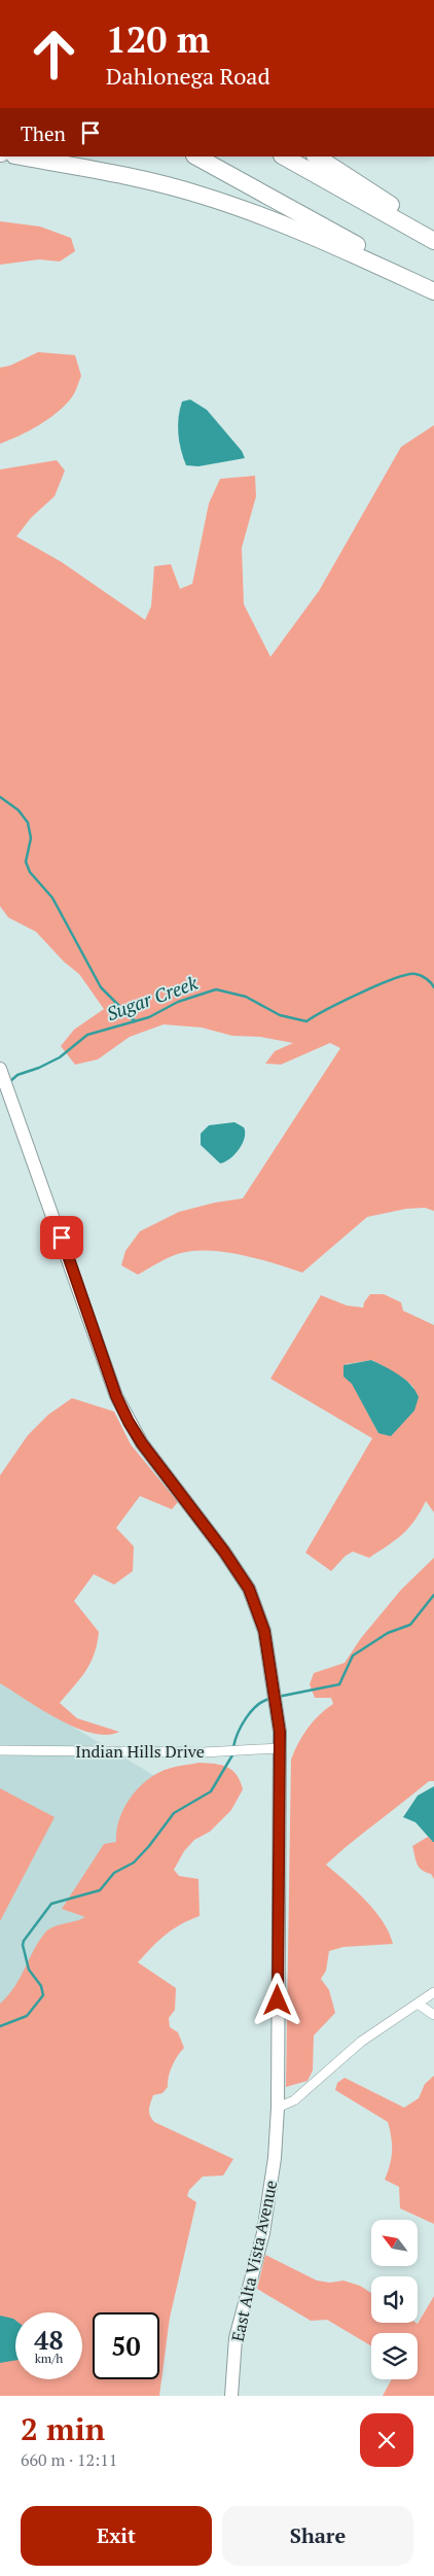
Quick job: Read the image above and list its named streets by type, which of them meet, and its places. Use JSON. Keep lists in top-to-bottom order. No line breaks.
{"streets":{"main road":["East Alta Vista Avenue"],"street":["Indian Hills Drive"]},"crossings":[["Indian Hills Drive","East Alta Vista Avenue"]],"water":["Sugar Creek"],"north":"top left","page":{"turn":["120 m","Dahlonega Road"],"then":"Then","speed":"48 km/h","limit":"50","heading":["2 min","660 m · 12:11"],"buttons":["Exit","Share"]}}
